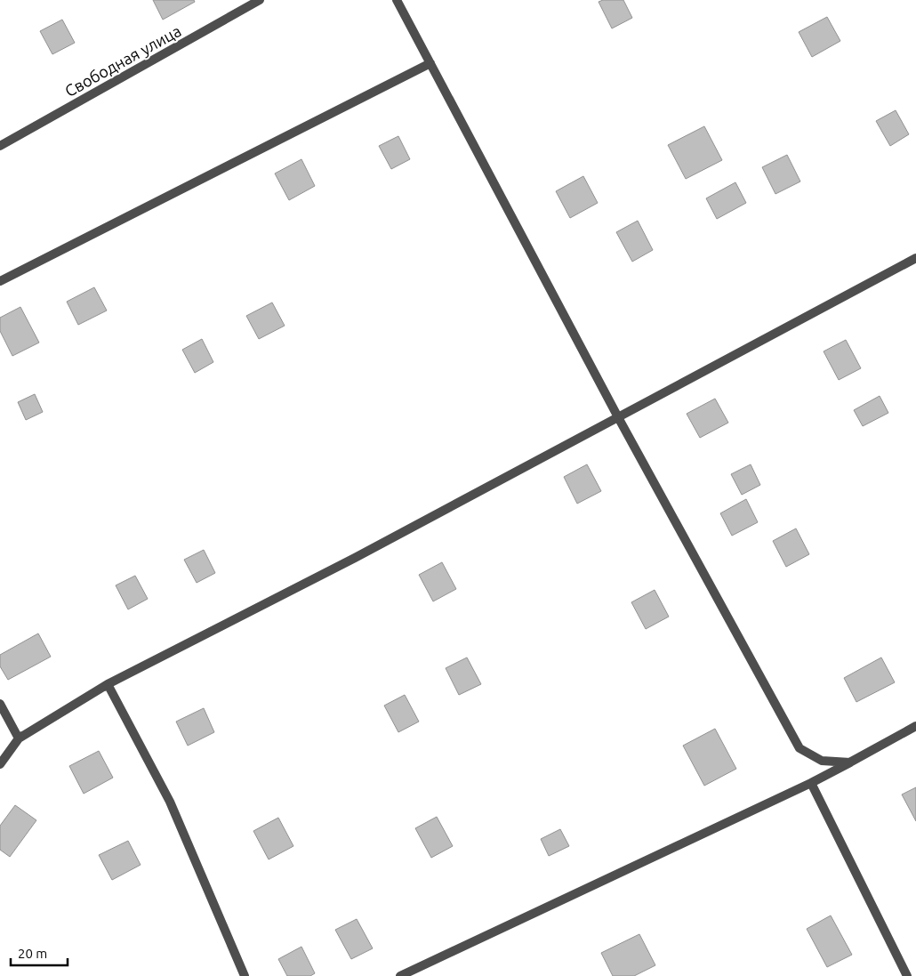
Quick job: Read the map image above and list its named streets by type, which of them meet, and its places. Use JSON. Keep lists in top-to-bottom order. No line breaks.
{"streets":{"street":["Свободная улица"]},"scale_bar":"20 m"}
